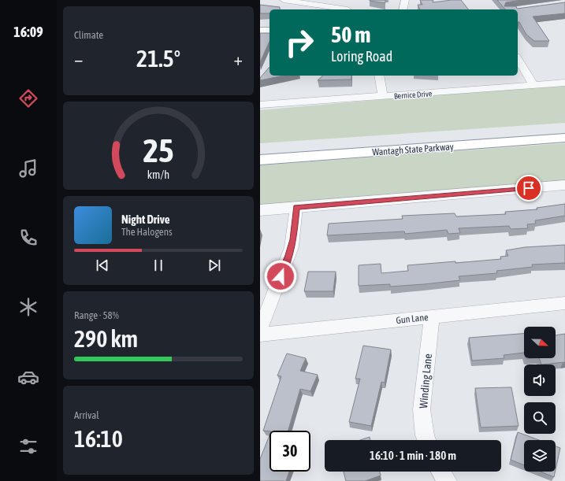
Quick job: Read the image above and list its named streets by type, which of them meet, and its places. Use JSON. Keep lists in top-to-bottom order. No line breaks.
{"streets":{"main road":["Wantagh State Parkway"],"street":["Bernice Drive","Gun Lane","Winding Lane"]},"crossings":[["Gun Lane","Winding Lane"]],"north":"right","page":{"tabs":"16:09","tile":["Climate",["Range · 58%","290 km"],["Arrival","16:10"]],"turn":["50 m","Loring Road"],"heat":["−","21.5°","+"],"song":["Night Drive","The Halogens"],"limit":"30","trip":"16:10 · 1 min · 180 m","gauge":["25","km/h"]}}
